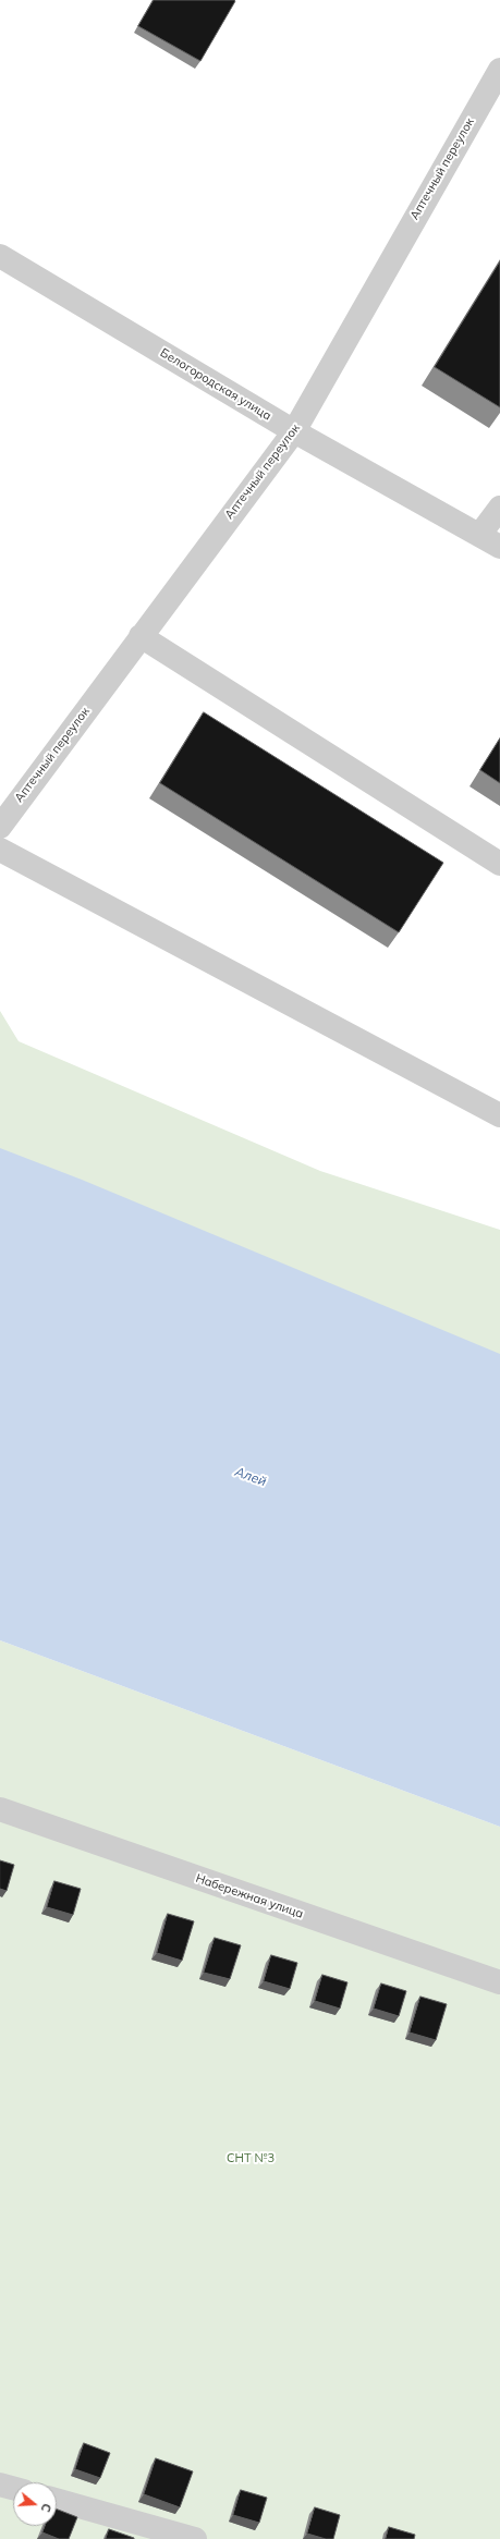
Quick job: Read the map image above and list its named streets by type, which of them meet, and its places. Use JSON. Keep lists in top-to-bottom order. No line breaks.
{"streets":{"street":["Аптечный переулок","Белогородская улица","Набережная улица"]},"crossings":[["Аптечный переулок","Белогородская улица"]],"water":["Алей"],"parks":["СНТ №3"],"north":"right"}
